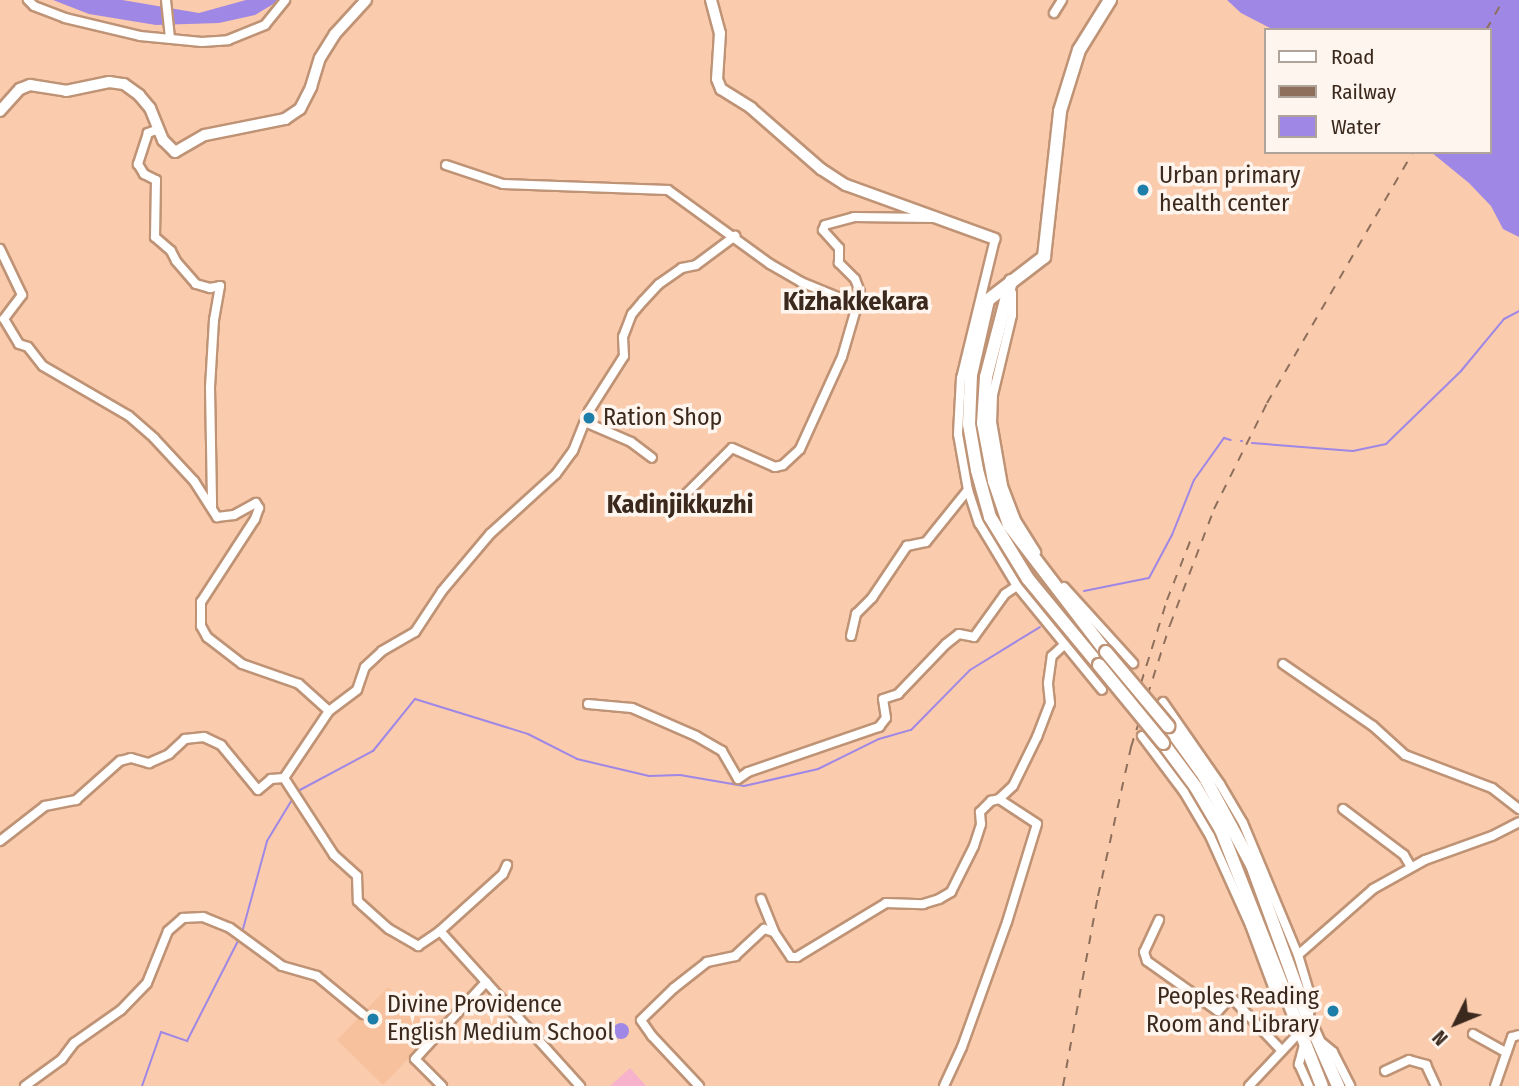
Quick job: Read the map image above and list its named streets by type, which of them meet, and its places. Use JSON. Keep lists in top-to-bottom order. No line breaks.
{"districts":["Kizhakkekara","Kadinjikkuzhi"],"places":["Urban primary health center","Ration Shop","Peoples Reading Room and Library","Divine Providence English Medium School"],"legend":["Road","Railway","Water"],"north":"bottom left"}
